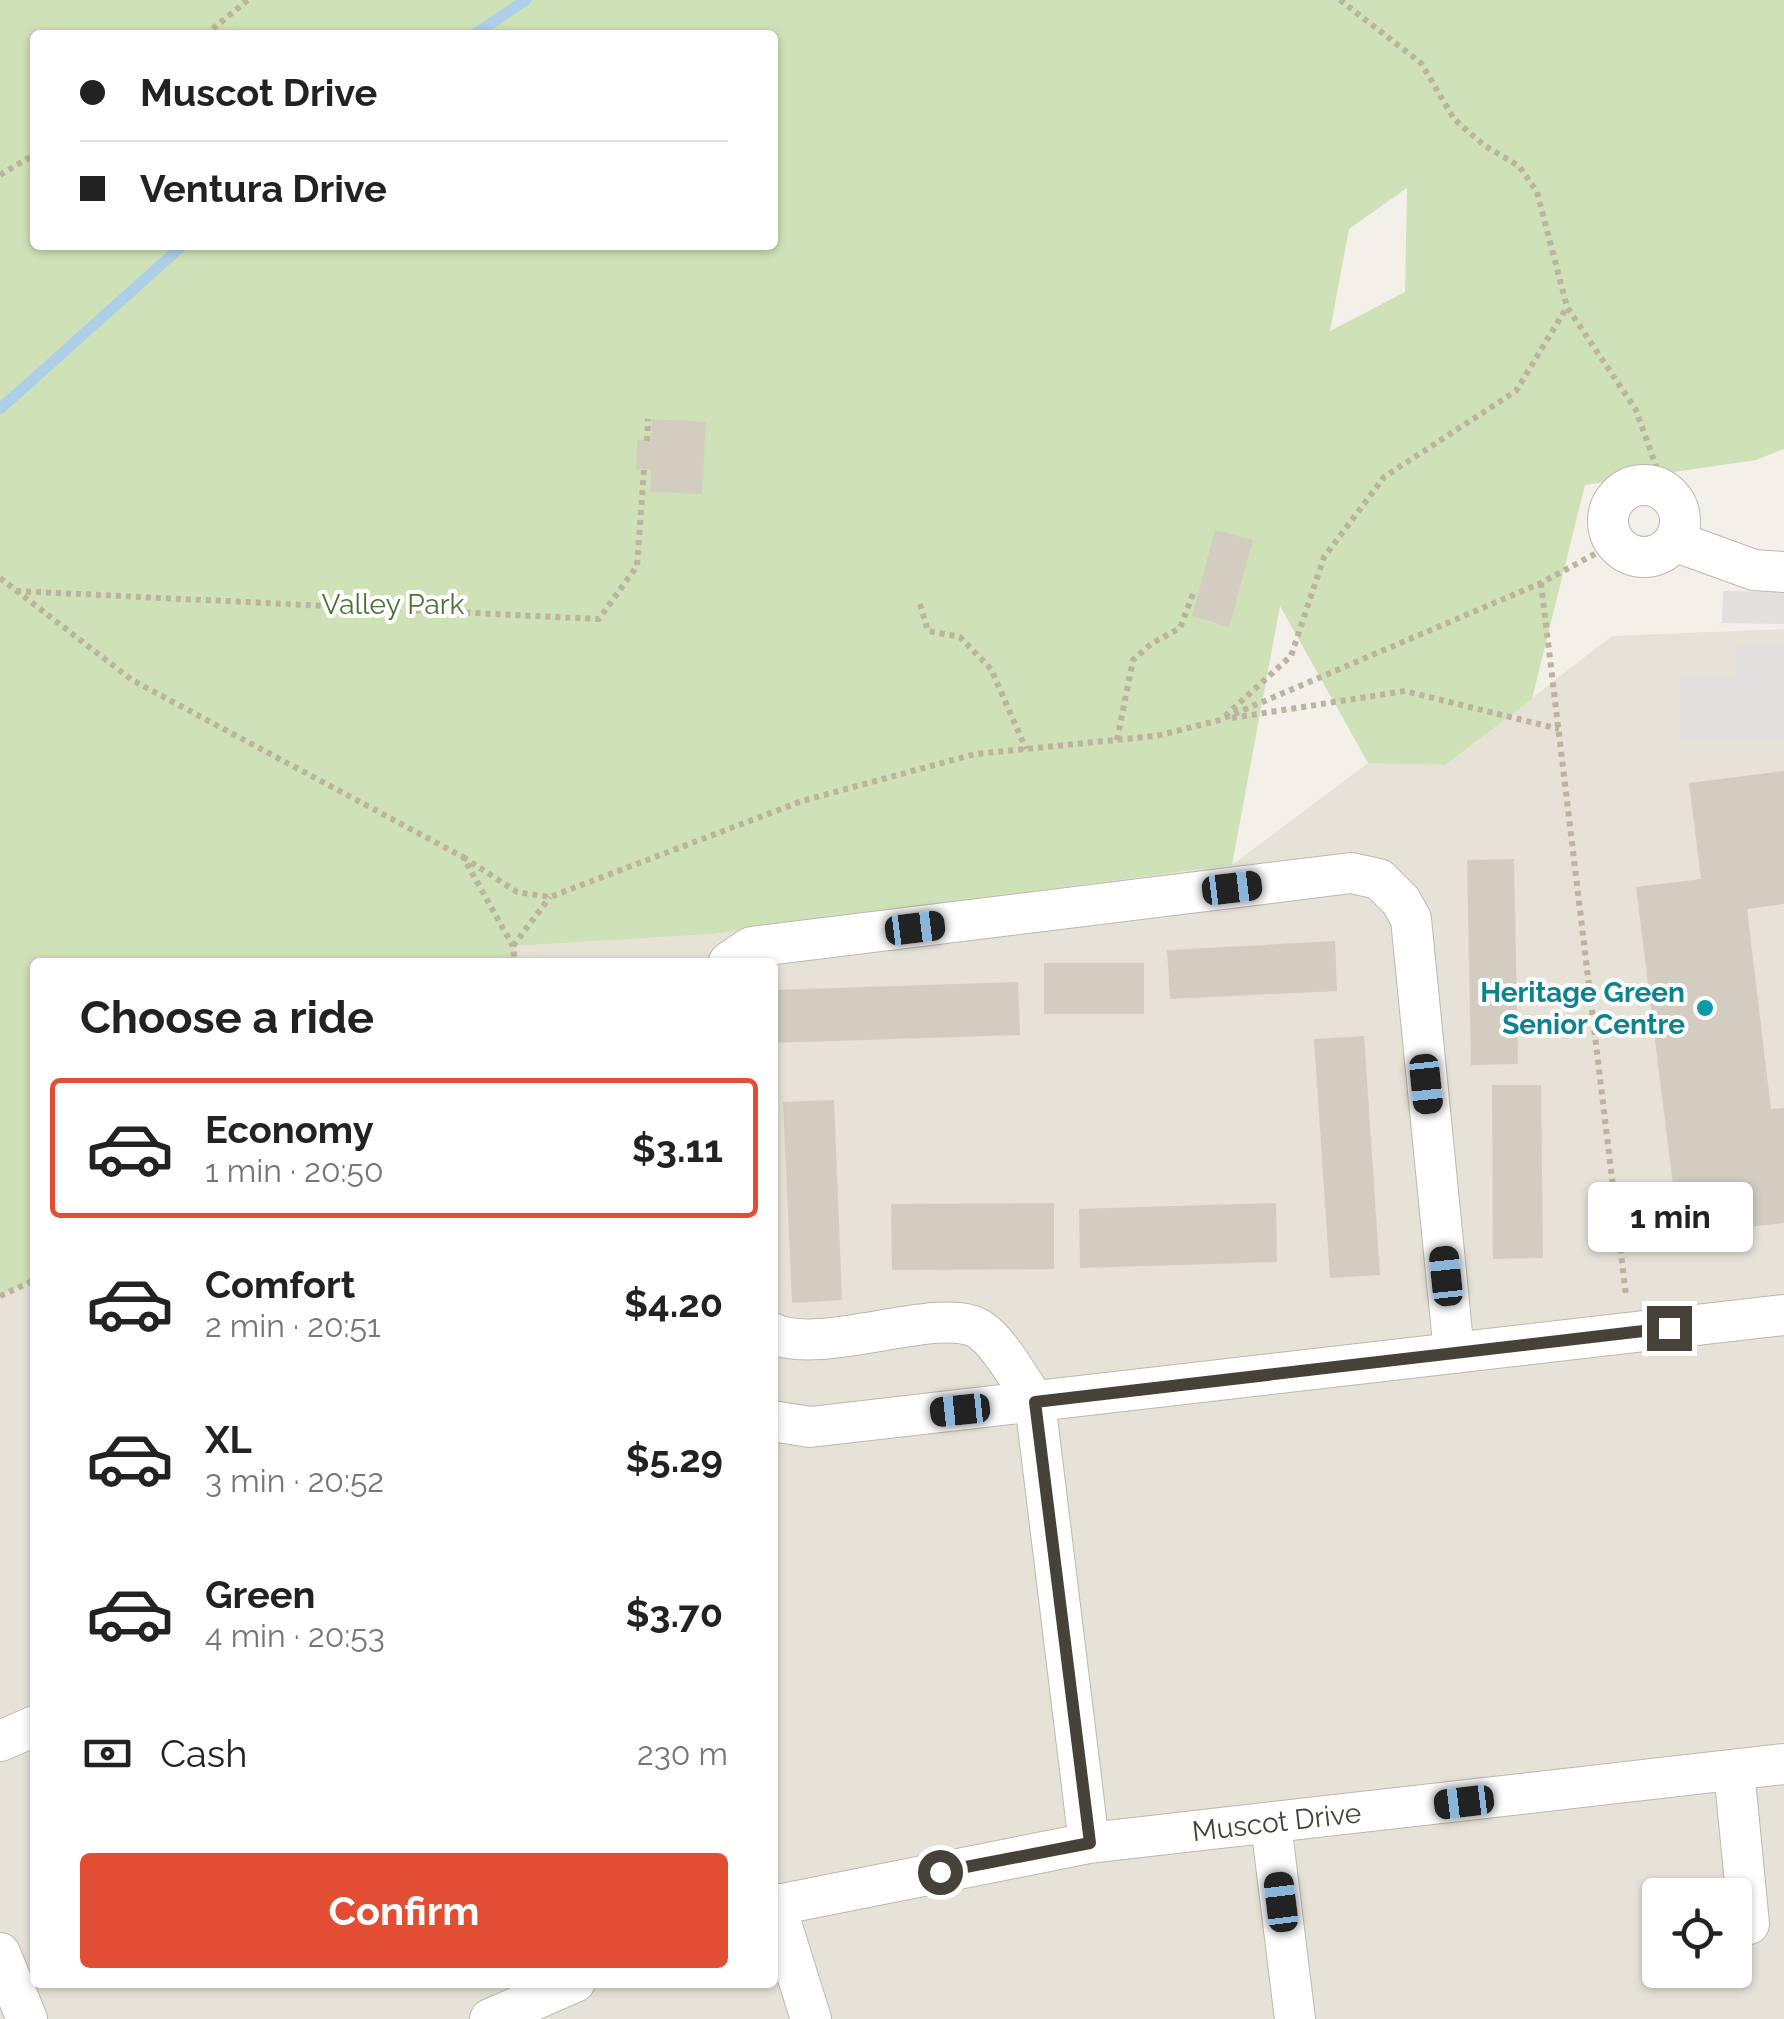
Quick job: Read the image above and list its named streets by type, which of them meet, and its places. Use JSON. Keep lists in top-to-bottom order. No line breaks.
{"streets":{"street":["Muscot Drive"]},"parks":["Valley Park"],"places":["Heritage Green Senior Centre"],"page":{"banner":["Muscot Drive","Ventura Drive"],"heading":"Choose a ride","list":[{"name":"Economy","note":"1 min · 20:50","value":"$3.11"},{"name":"Comfort","note":"2 min · 20:51","value":"$4.20"},{"name":"XL","note":"3 min · 20:52","value":"$5.29"},{"name":"Green","note":"4 min · 20:53","value":"$3.70"}],"bubble":"1 min","pay":["Cash","230 m"],"buttons":"Confirm"}}
